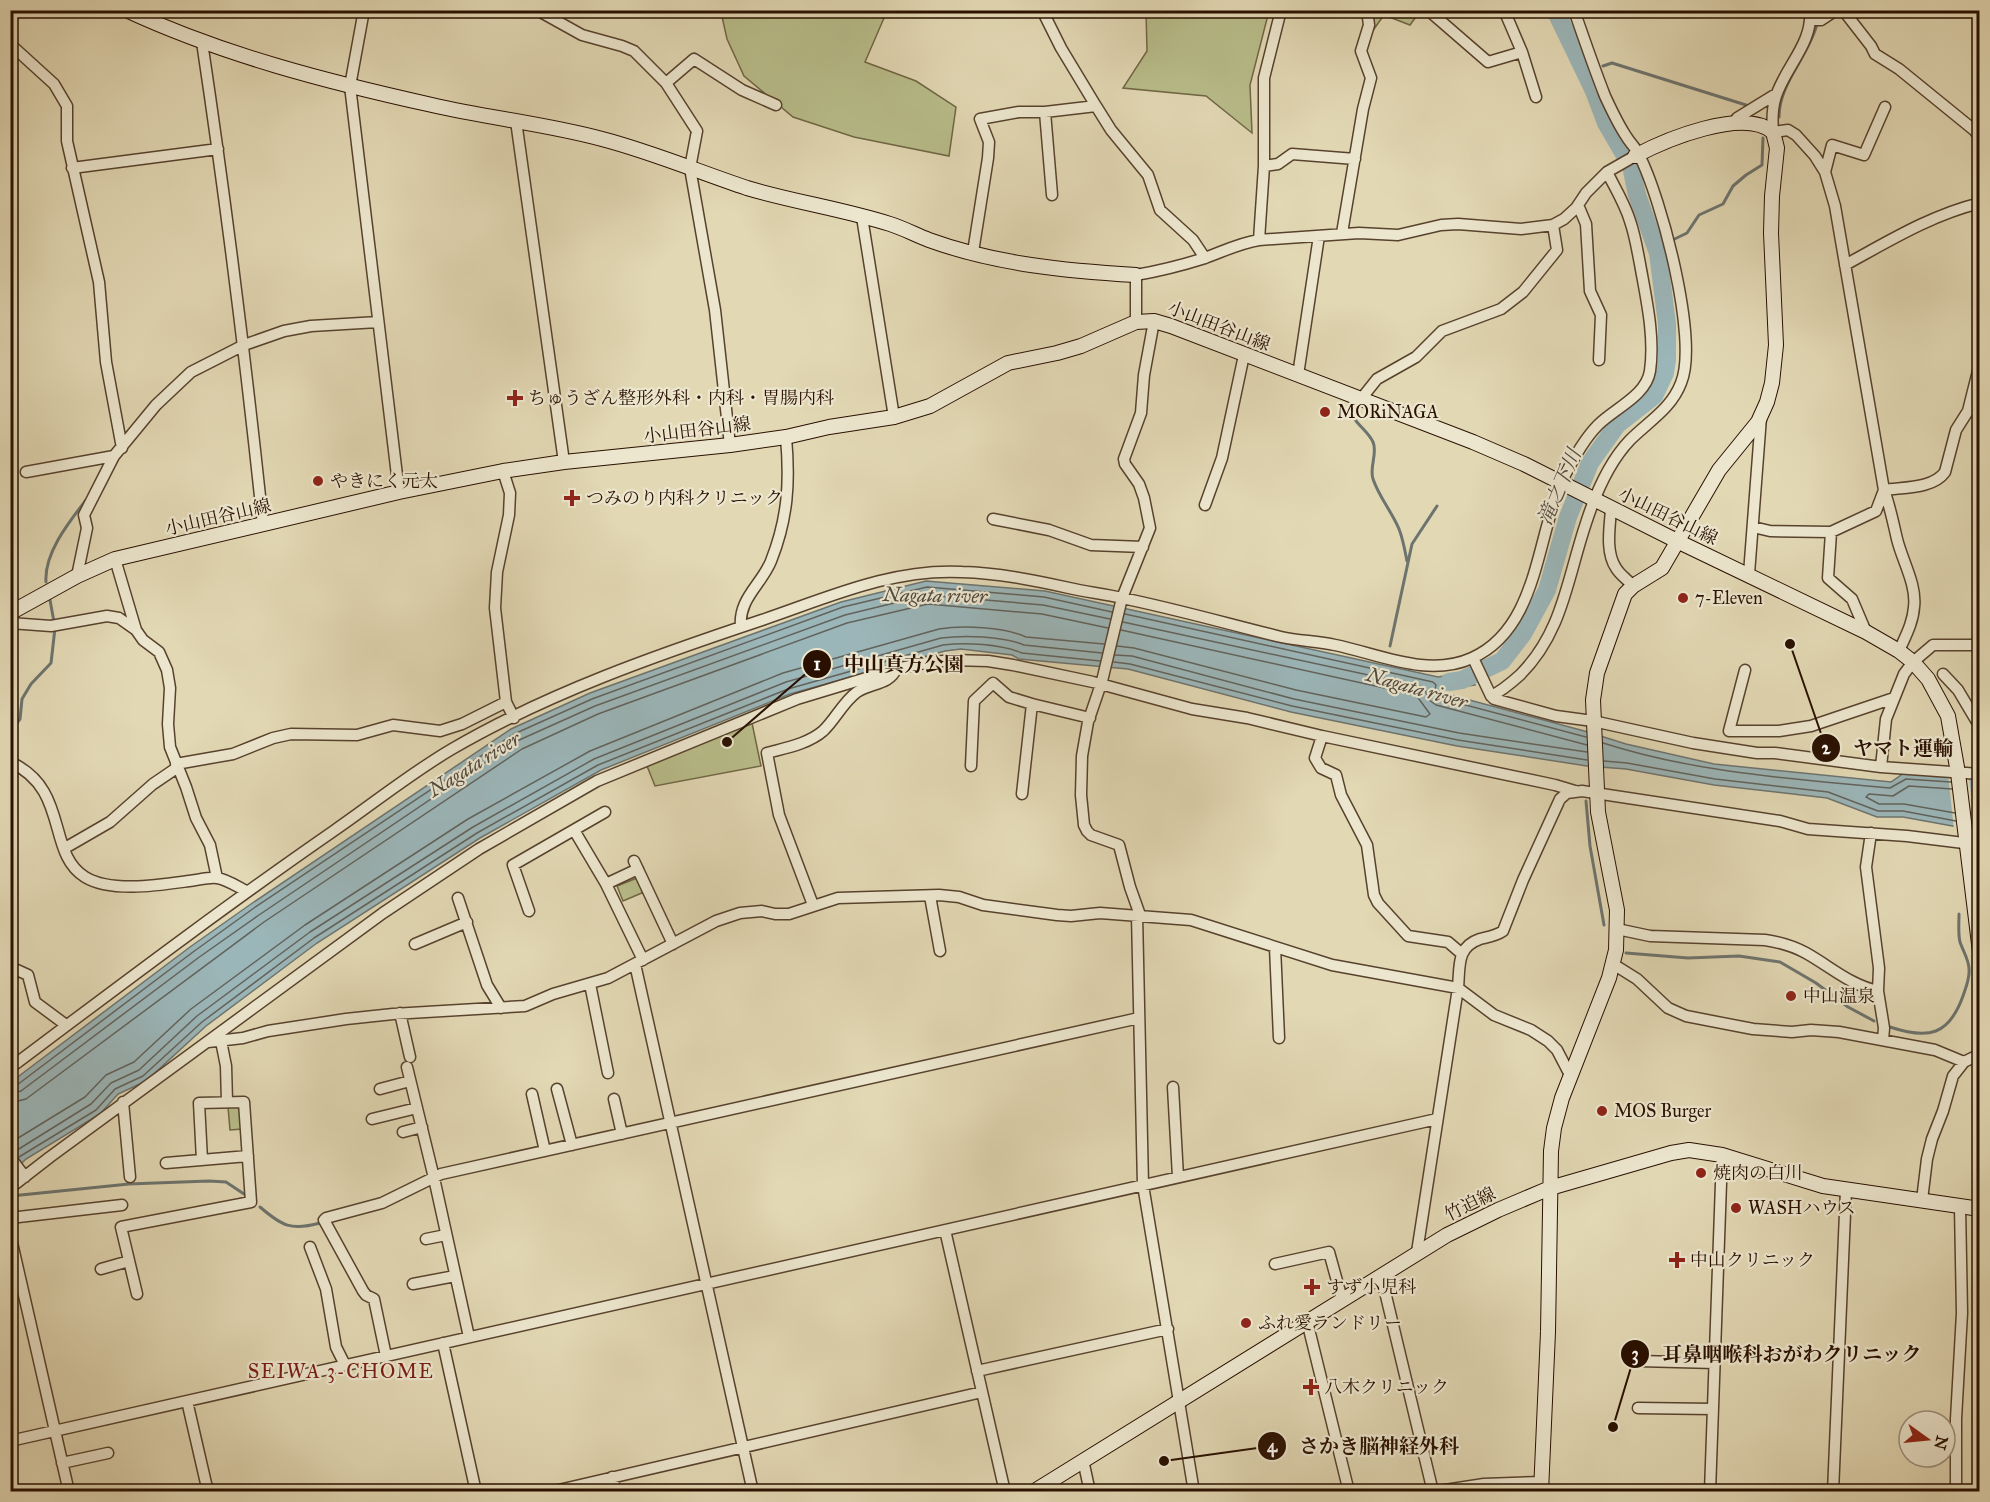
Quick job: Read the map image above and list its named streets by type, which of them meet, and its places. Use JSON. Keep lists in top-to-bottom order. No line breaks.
{"streets":{"street":["小山田谷山線","竹迫線"]},"districts":["SEIWA 3-CHOME"],"water":["滝之下川","Nagata river"],"places":{"health":["ちゅうざん整形外科・内科・胃腸内科","つみのり内科クリニック","中山クリニック","すず小児科","八木クリニック"],"other":["MORiNAGA","やきにく元太","7-Eleven","ヤマト運輸","中山真方公園","中山温泉","MOS Burger","焼肉の白川","WASHハウス","ふれ愛ランドリー","耳鼻咽喉科おがわクリニック","さかき脳神経外科"]},"north":"right"}
